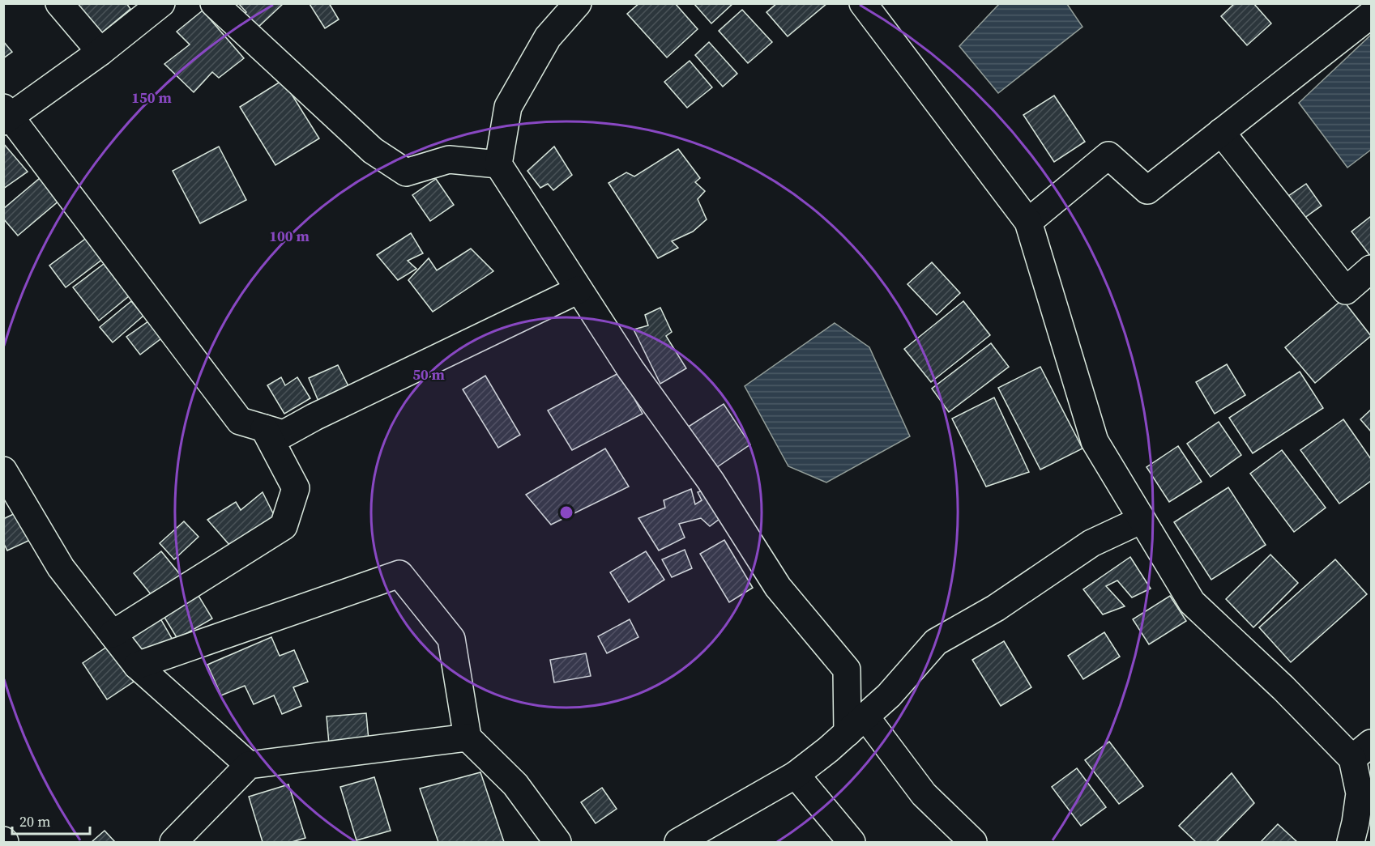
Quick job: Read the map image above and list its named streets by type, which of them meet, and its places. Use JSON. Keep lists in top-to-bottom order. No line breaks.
{"scale_bar":"20 m","rings":["150 m","100 m","50 m"]}
